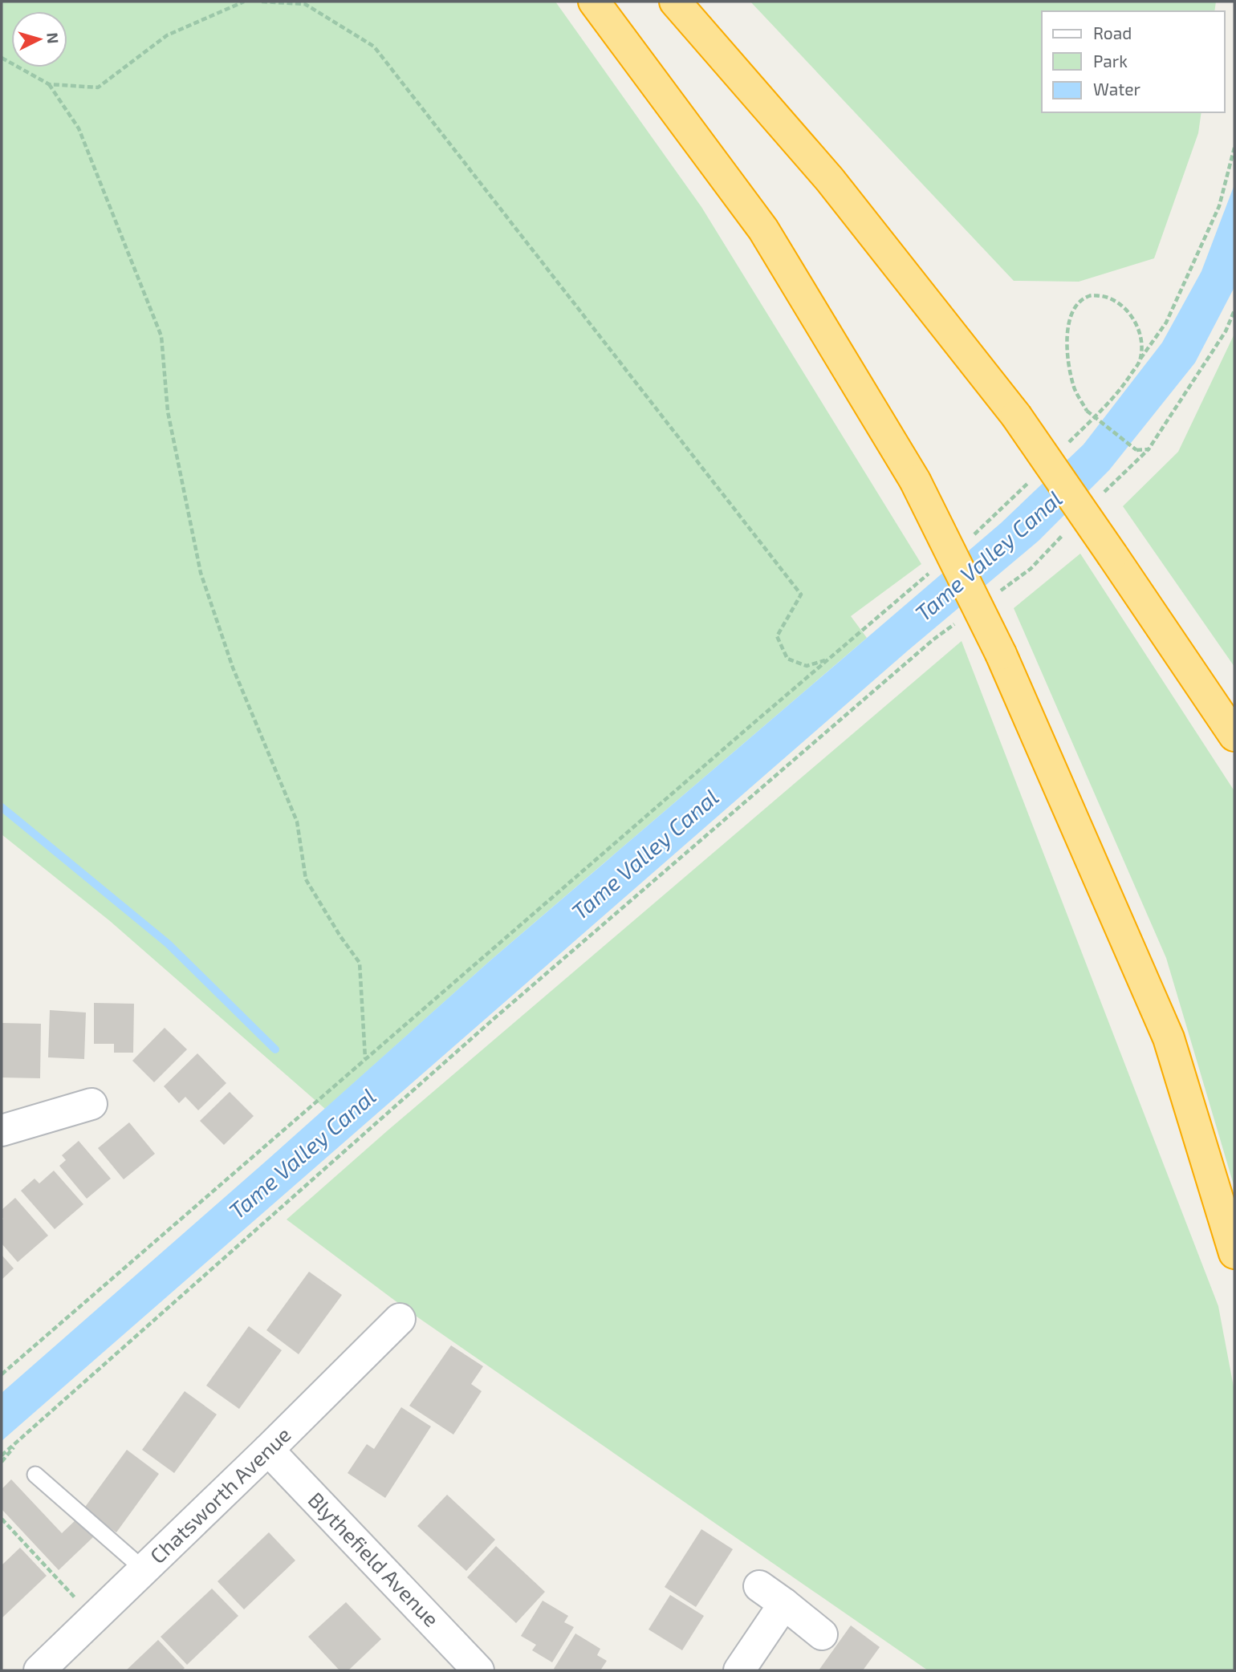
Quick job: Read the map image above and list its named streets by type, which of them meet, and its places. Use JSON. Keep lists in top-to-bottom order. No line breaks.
{"streets":{"street":["Chatsworth Avenue","Blythefield Avenue"]},"crossings":[["Chatsworth Avenue","Blythefield Avenue"]],"water":["Tame Valley Canal"],"legend":["Road","Park","Water"],"north":"right"}
